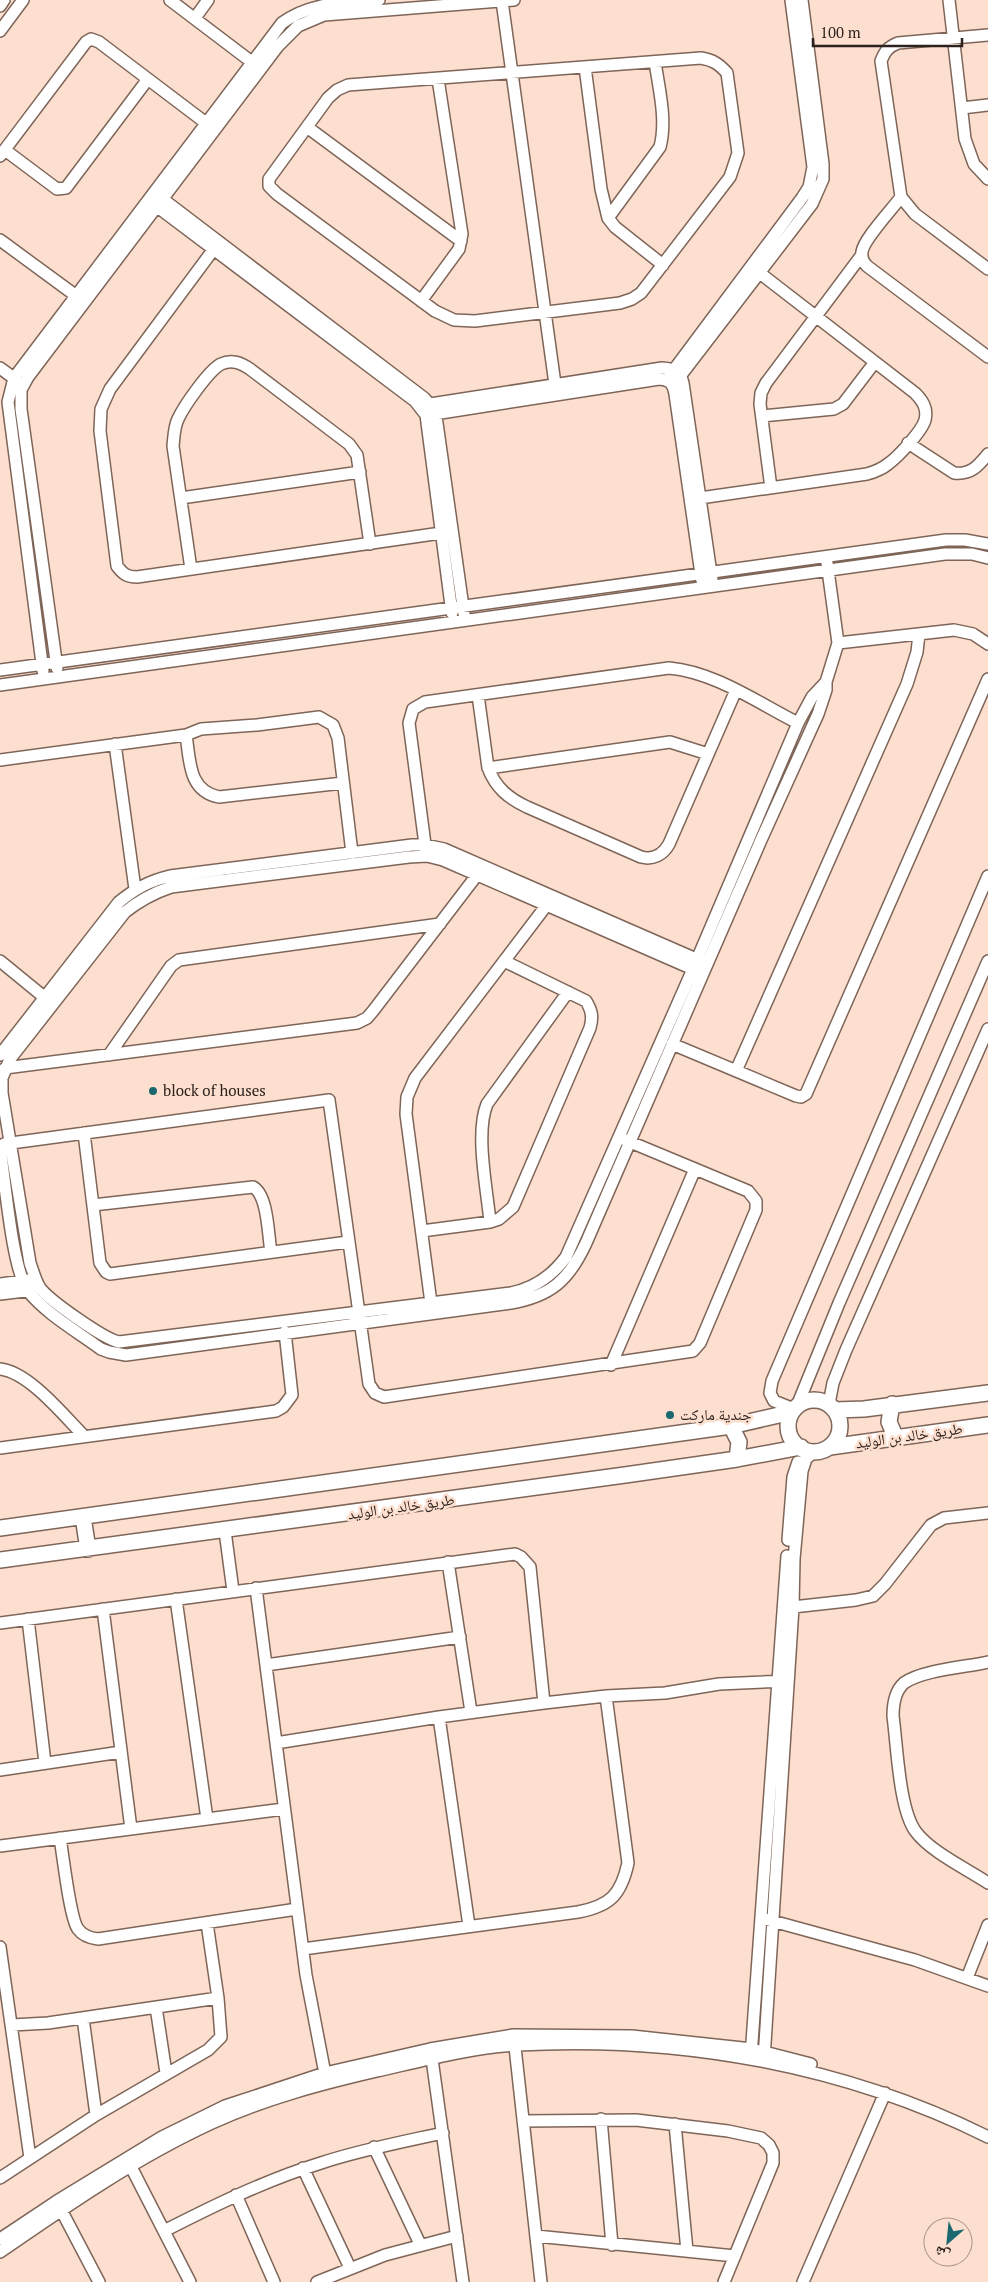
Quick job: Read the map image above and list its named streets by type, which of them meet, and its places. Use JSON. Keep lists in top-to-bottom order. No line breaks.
{"streets":{"street":["طريق خالد بن الوليد"]},"places":["block of houses","جندية ماركت"],"scale_bar":"100 m","north":"bottom left"}
